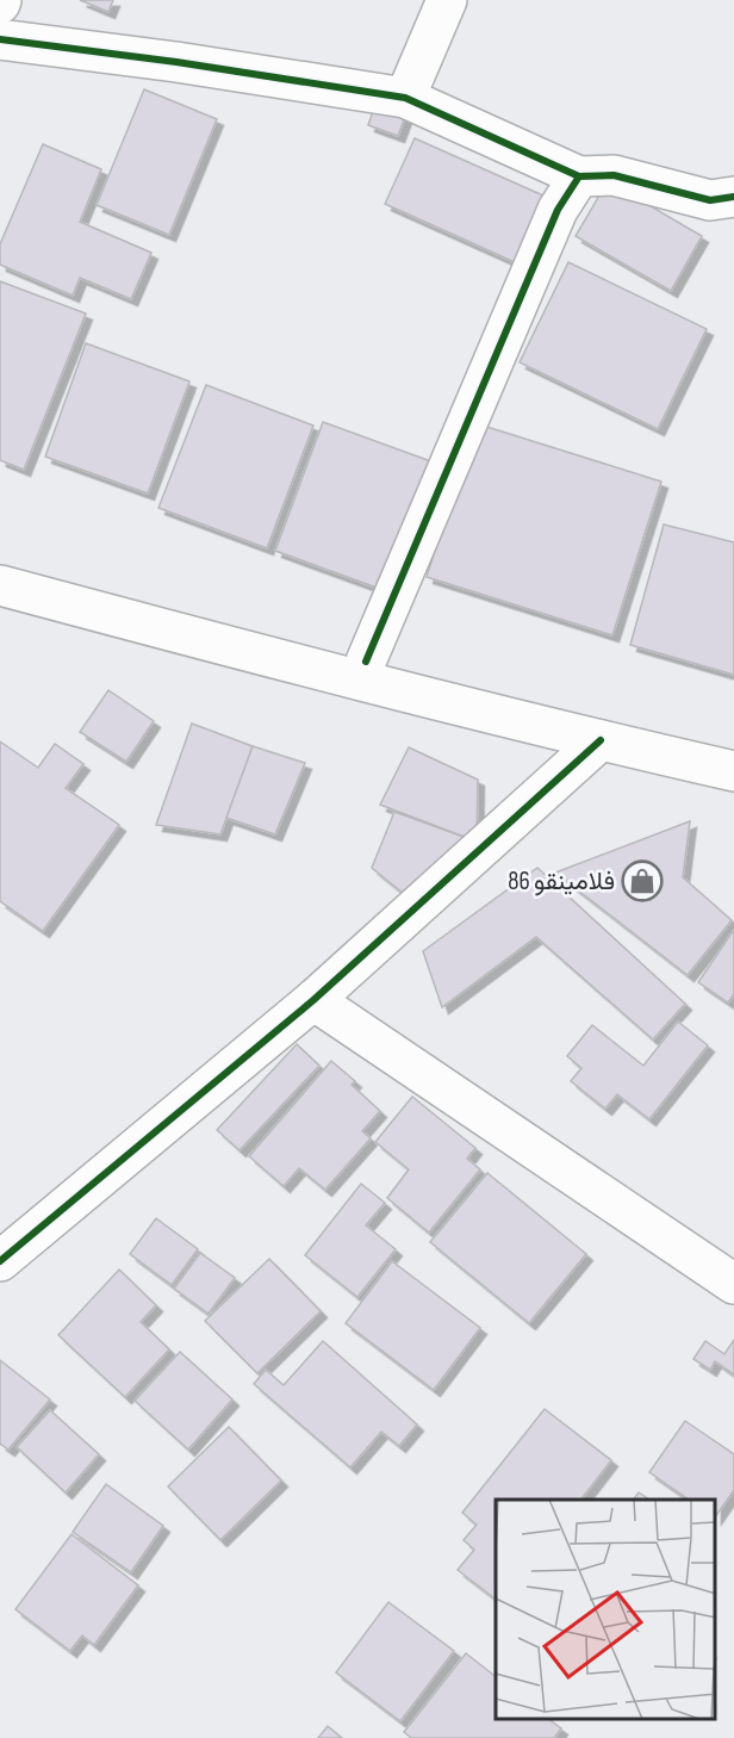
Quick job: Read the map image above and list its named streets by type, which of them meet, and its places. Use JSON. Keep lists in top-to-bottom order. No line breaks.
{"places":{"shop":["فلامينقو 86"]}}
